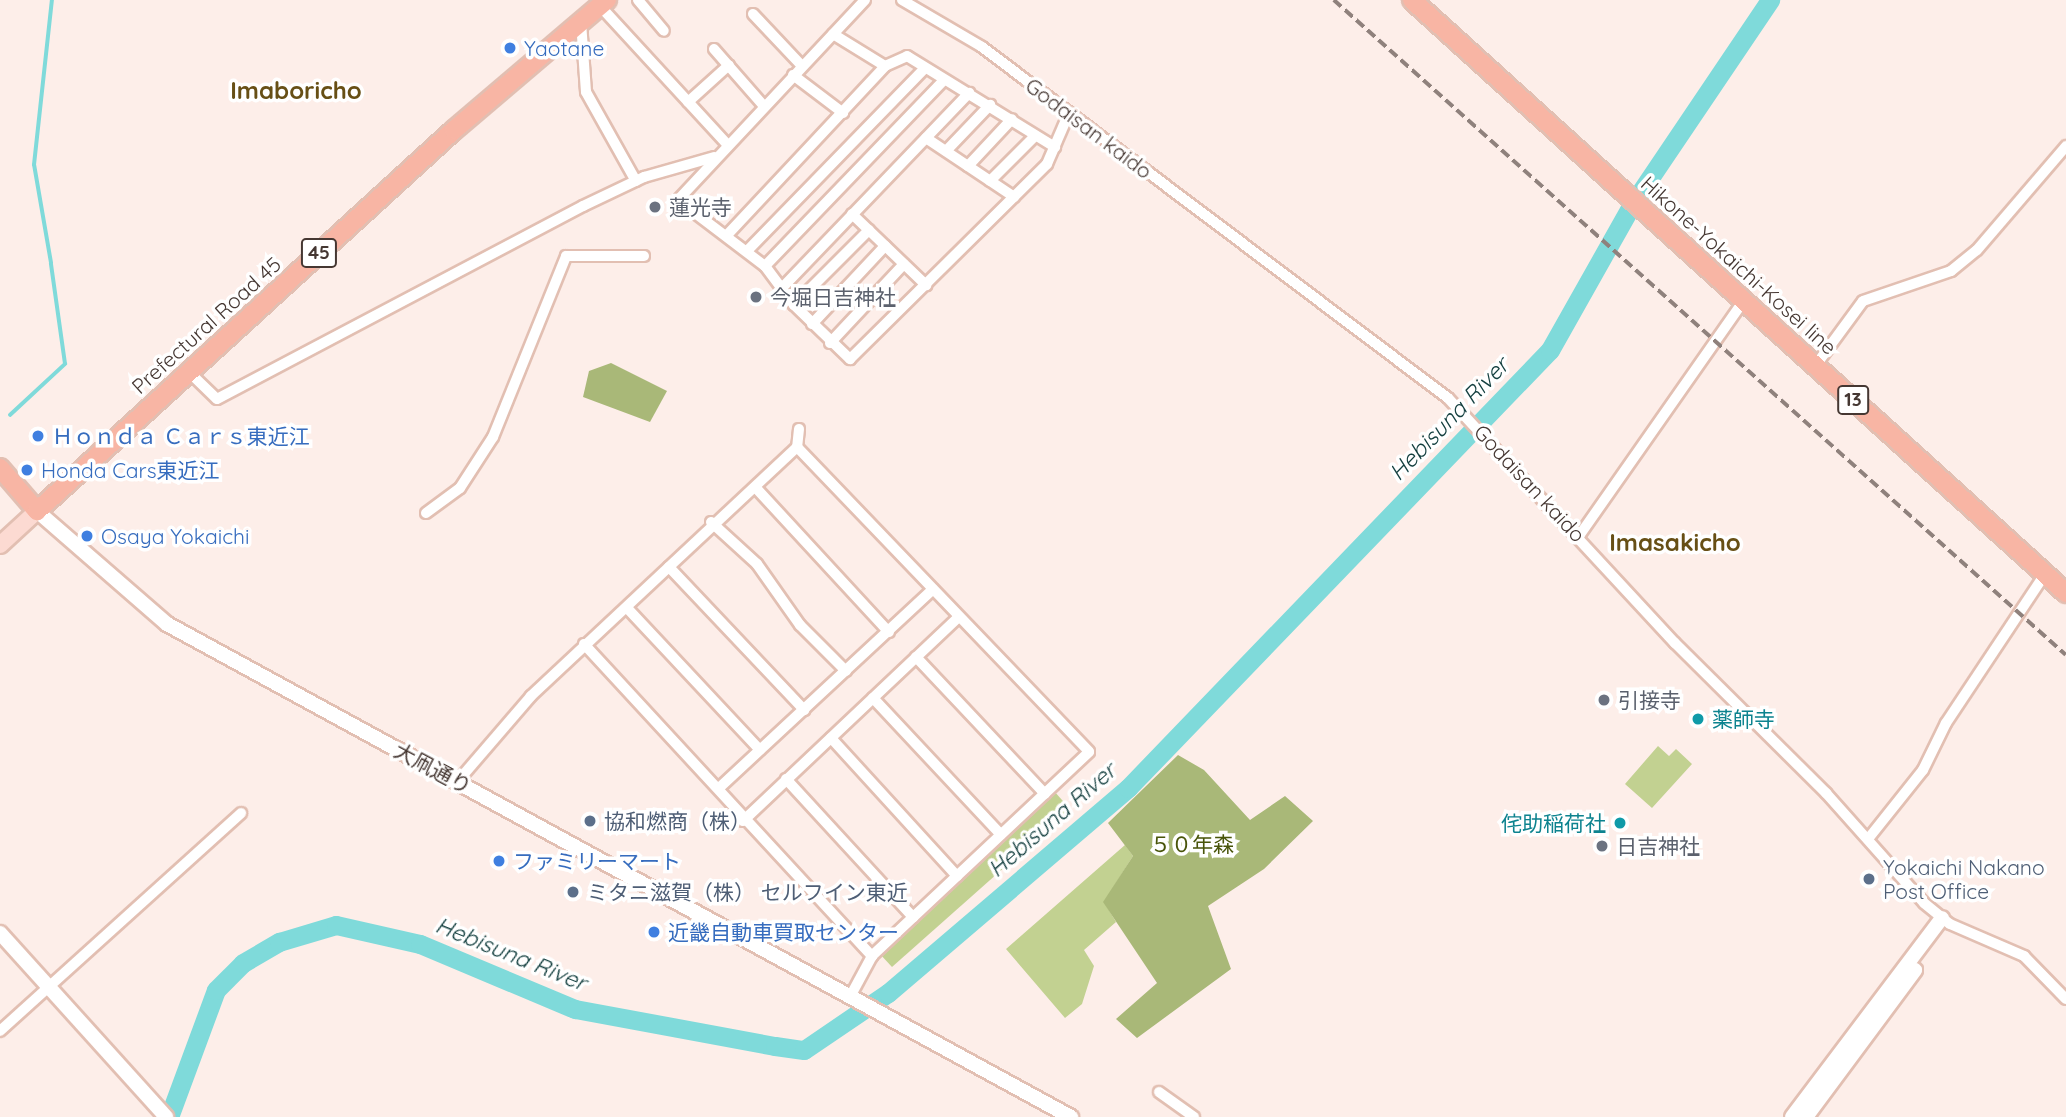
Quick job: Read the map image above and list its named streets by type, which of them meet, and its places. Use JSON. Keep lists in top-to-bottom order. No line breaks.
{"streets":{"main road":["45","Hikone-Yokaichi-Kosei line","Prefectural Road 45","13"],"street":["Godaisan kaido","大凧通り"]},"crossings":[["Prefectural Road 45","大凧通り"]],"districts":["Imaboricho","Imasakicho"],"water":["Hebisuna River"],"parks":["５０年森"],"places":["Yaotane","蓮光寺","今堀日吉神社","Ｈｏｎｄａ Ｃａｒｓ東近江","Honda Cars東近江","Osaya Yokaichi","引接寺","薬師寺","協和燃商（株）","侘助稲荷社","日吉神社","ファミリーマート","Yokaichi Nakano Post Office","ミタニ滋賀（株） セルフイン東近","近畿自動車買取センター"]}
